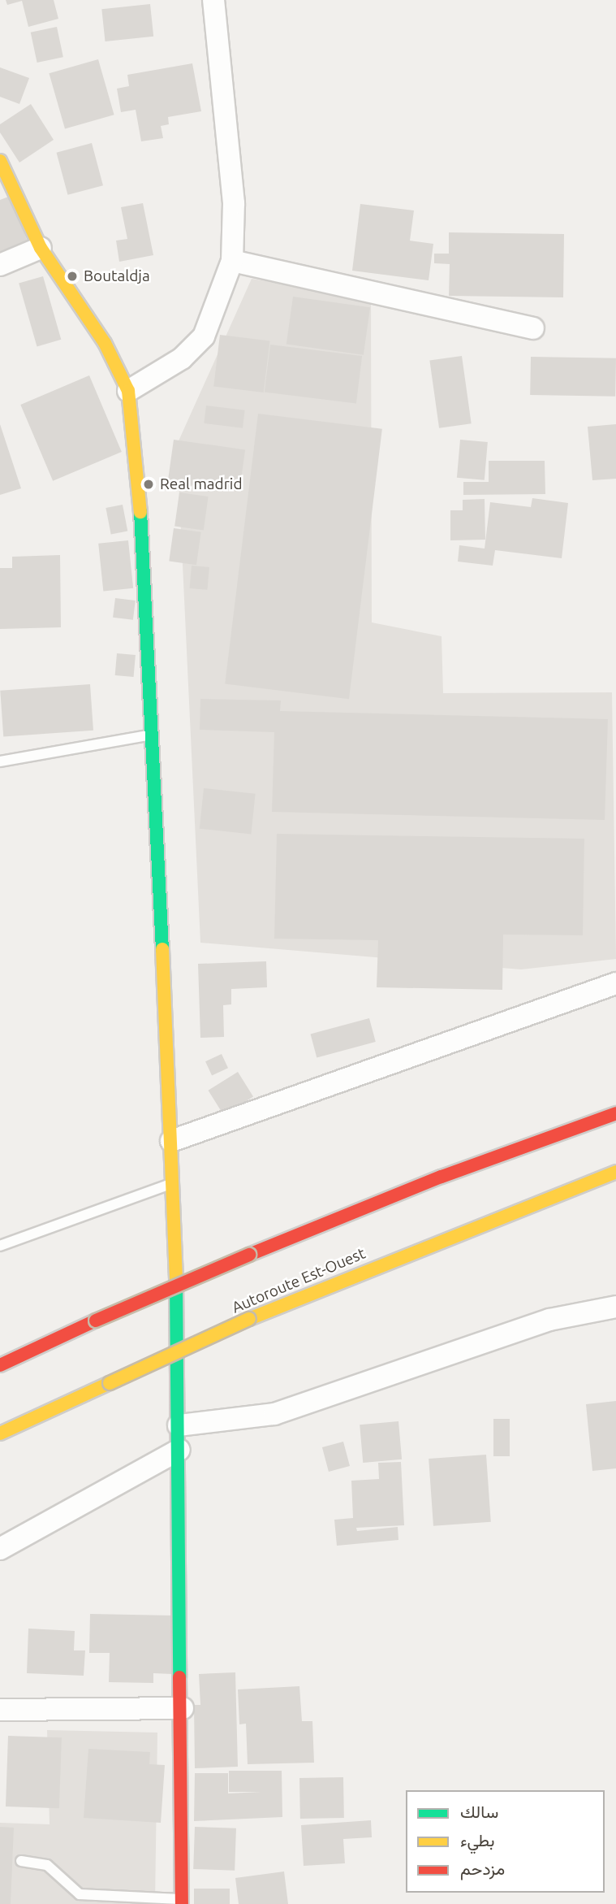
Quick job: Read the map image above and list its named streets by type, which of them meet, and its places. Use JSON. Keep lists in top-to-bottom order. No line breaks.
{"streets":{"main road":["Autoroute Est-Ouest"]},"places":["Boutaldja","Real madrid"],"legend":["سالك","بطيء","مزدحم"]}
